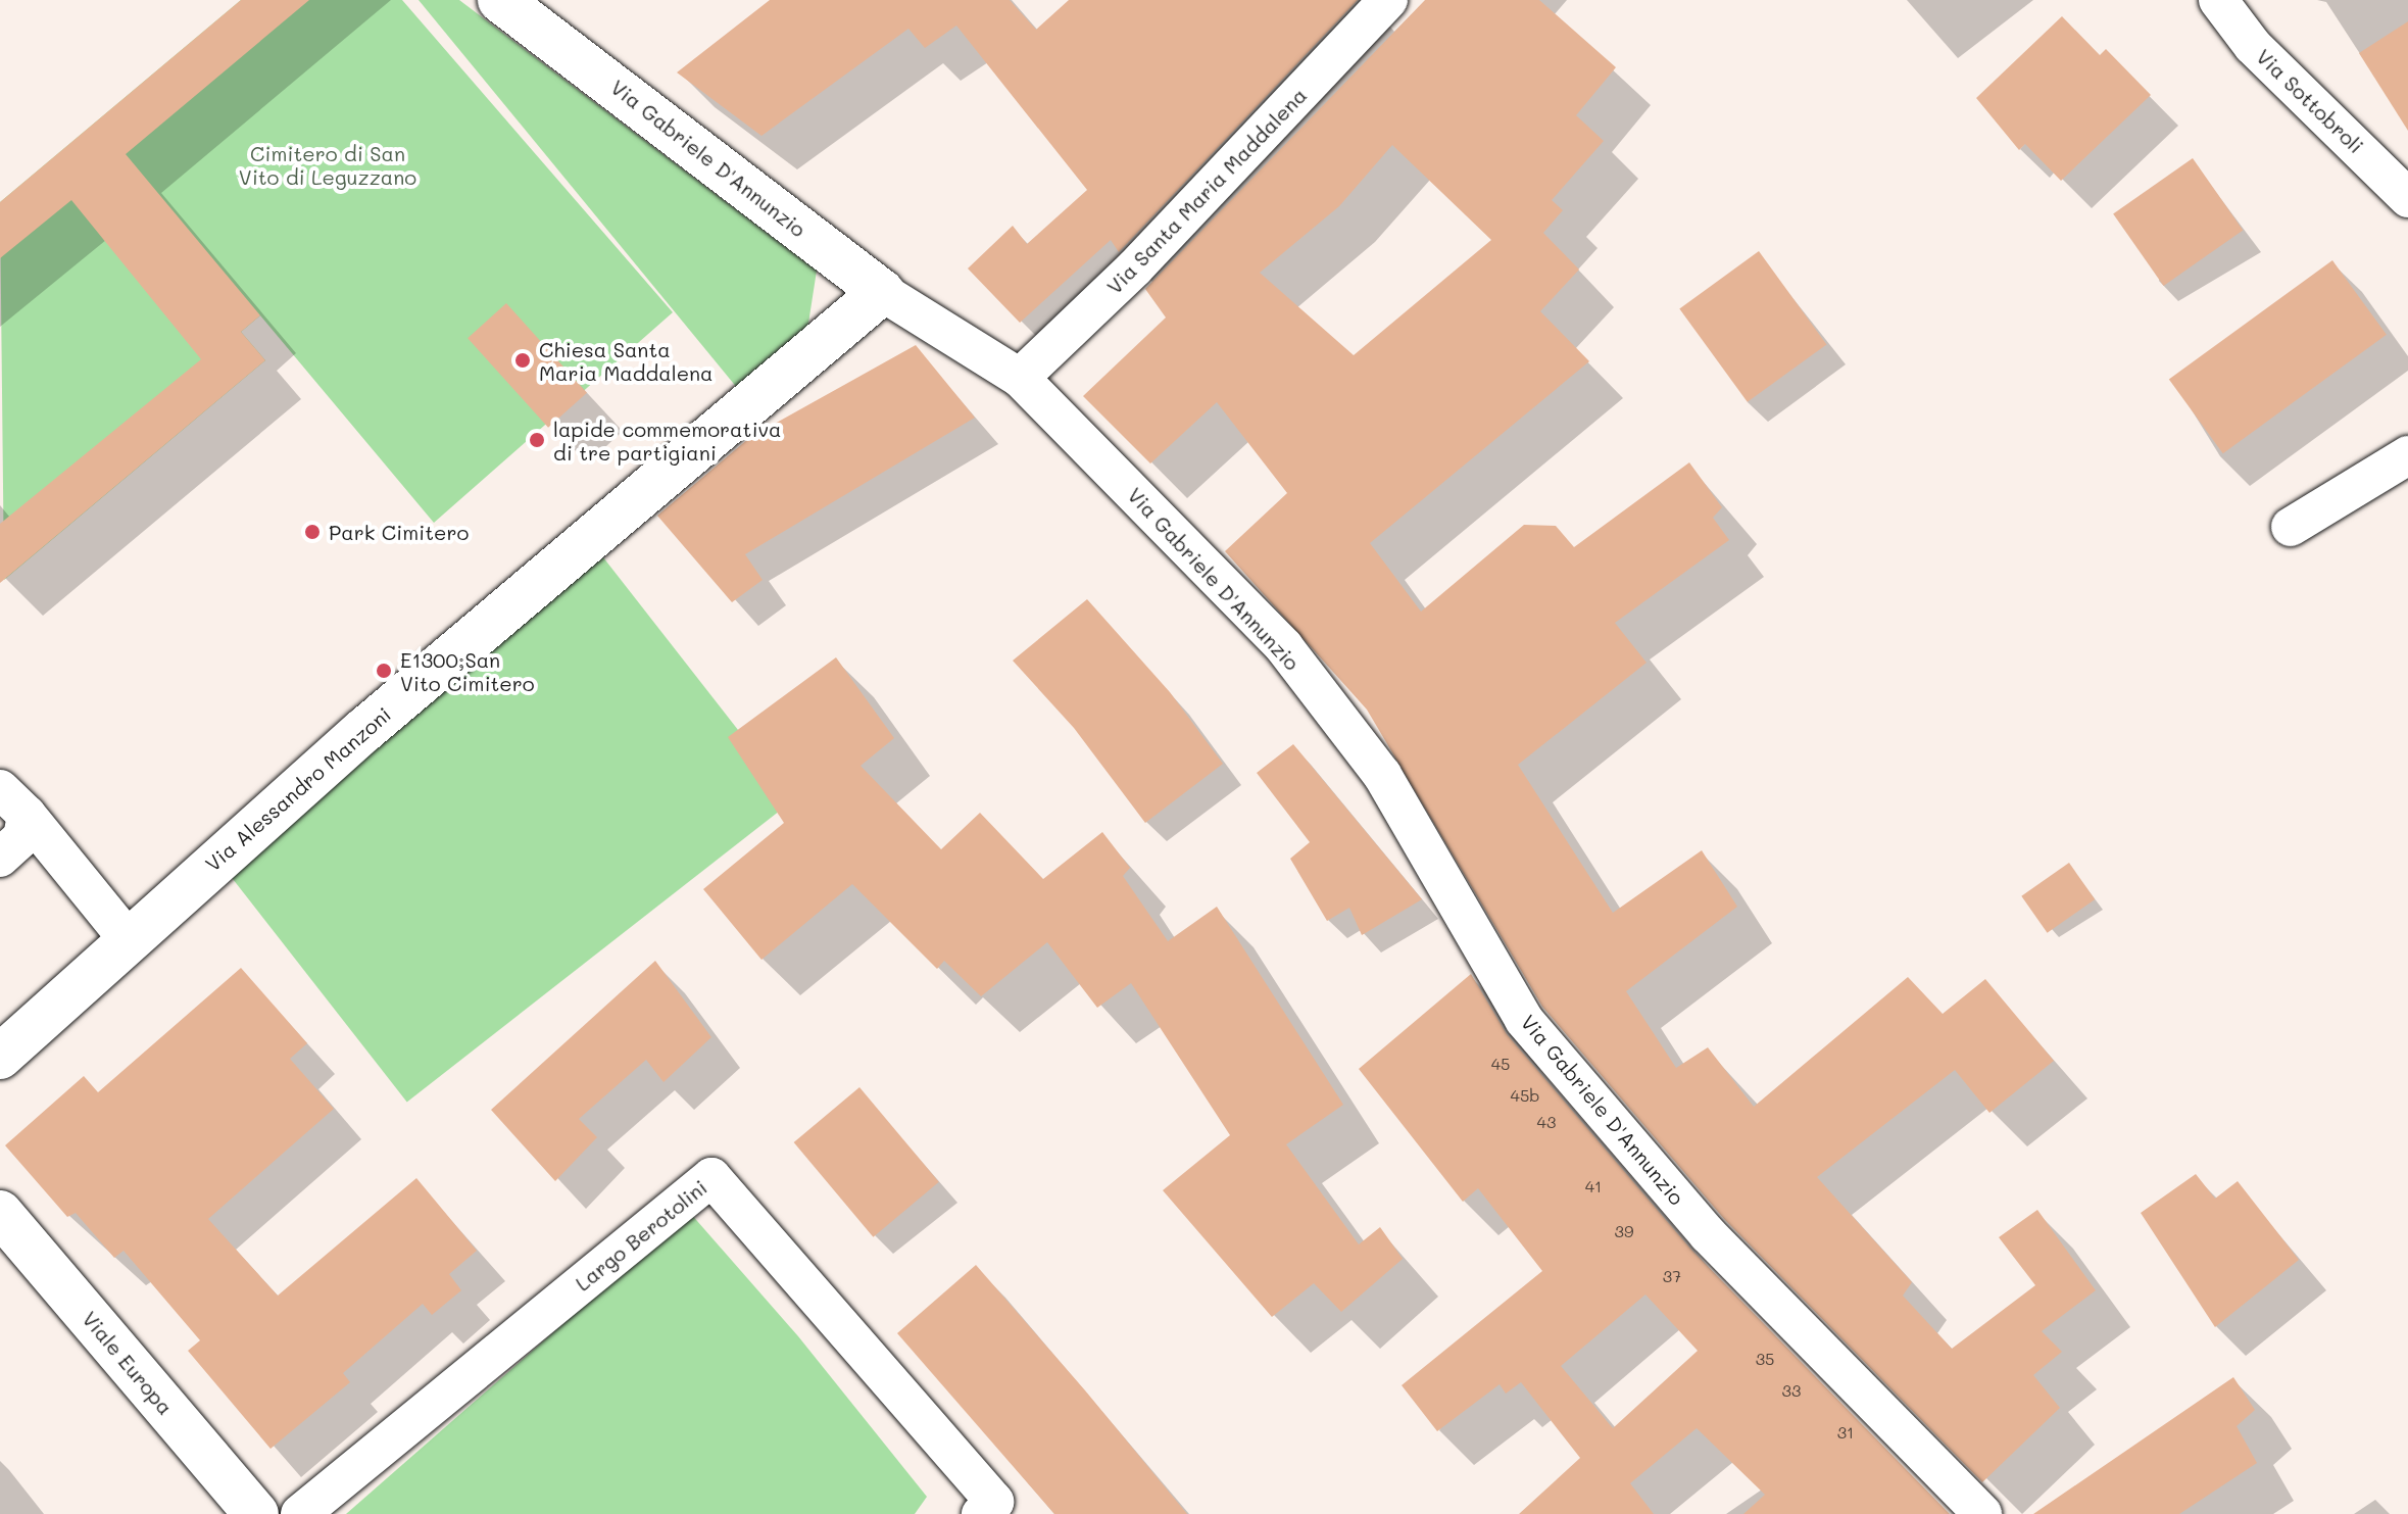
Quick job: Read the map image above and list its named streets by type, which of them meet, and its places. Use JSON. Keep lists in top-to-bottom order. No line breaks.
{"streets":{"main road":["Via Gabriele D'Annunzio","Via Alessandro Manzoni","Viale Europa"],"street":["Via Sottobroli","Via Santa Maria Maddalena","Largo Berotolini"]},"crossings":[["Via Gabriele D'Annunzio","Via Santa Maria Maddalena"],["Via Gabriele D'Annunzio","Via Alessandro Manzoni"]],"parks":["Cimitero di San Vito di Leguzzano"],"places":["Chiesa Santa Maria Maddalena","lapide commemorativa di tre partigiani","Park Cimitero","E1300;San Vito Cimitero"],"house_numbers":["45","45b","43","41","39","37","35","33","31"]}
